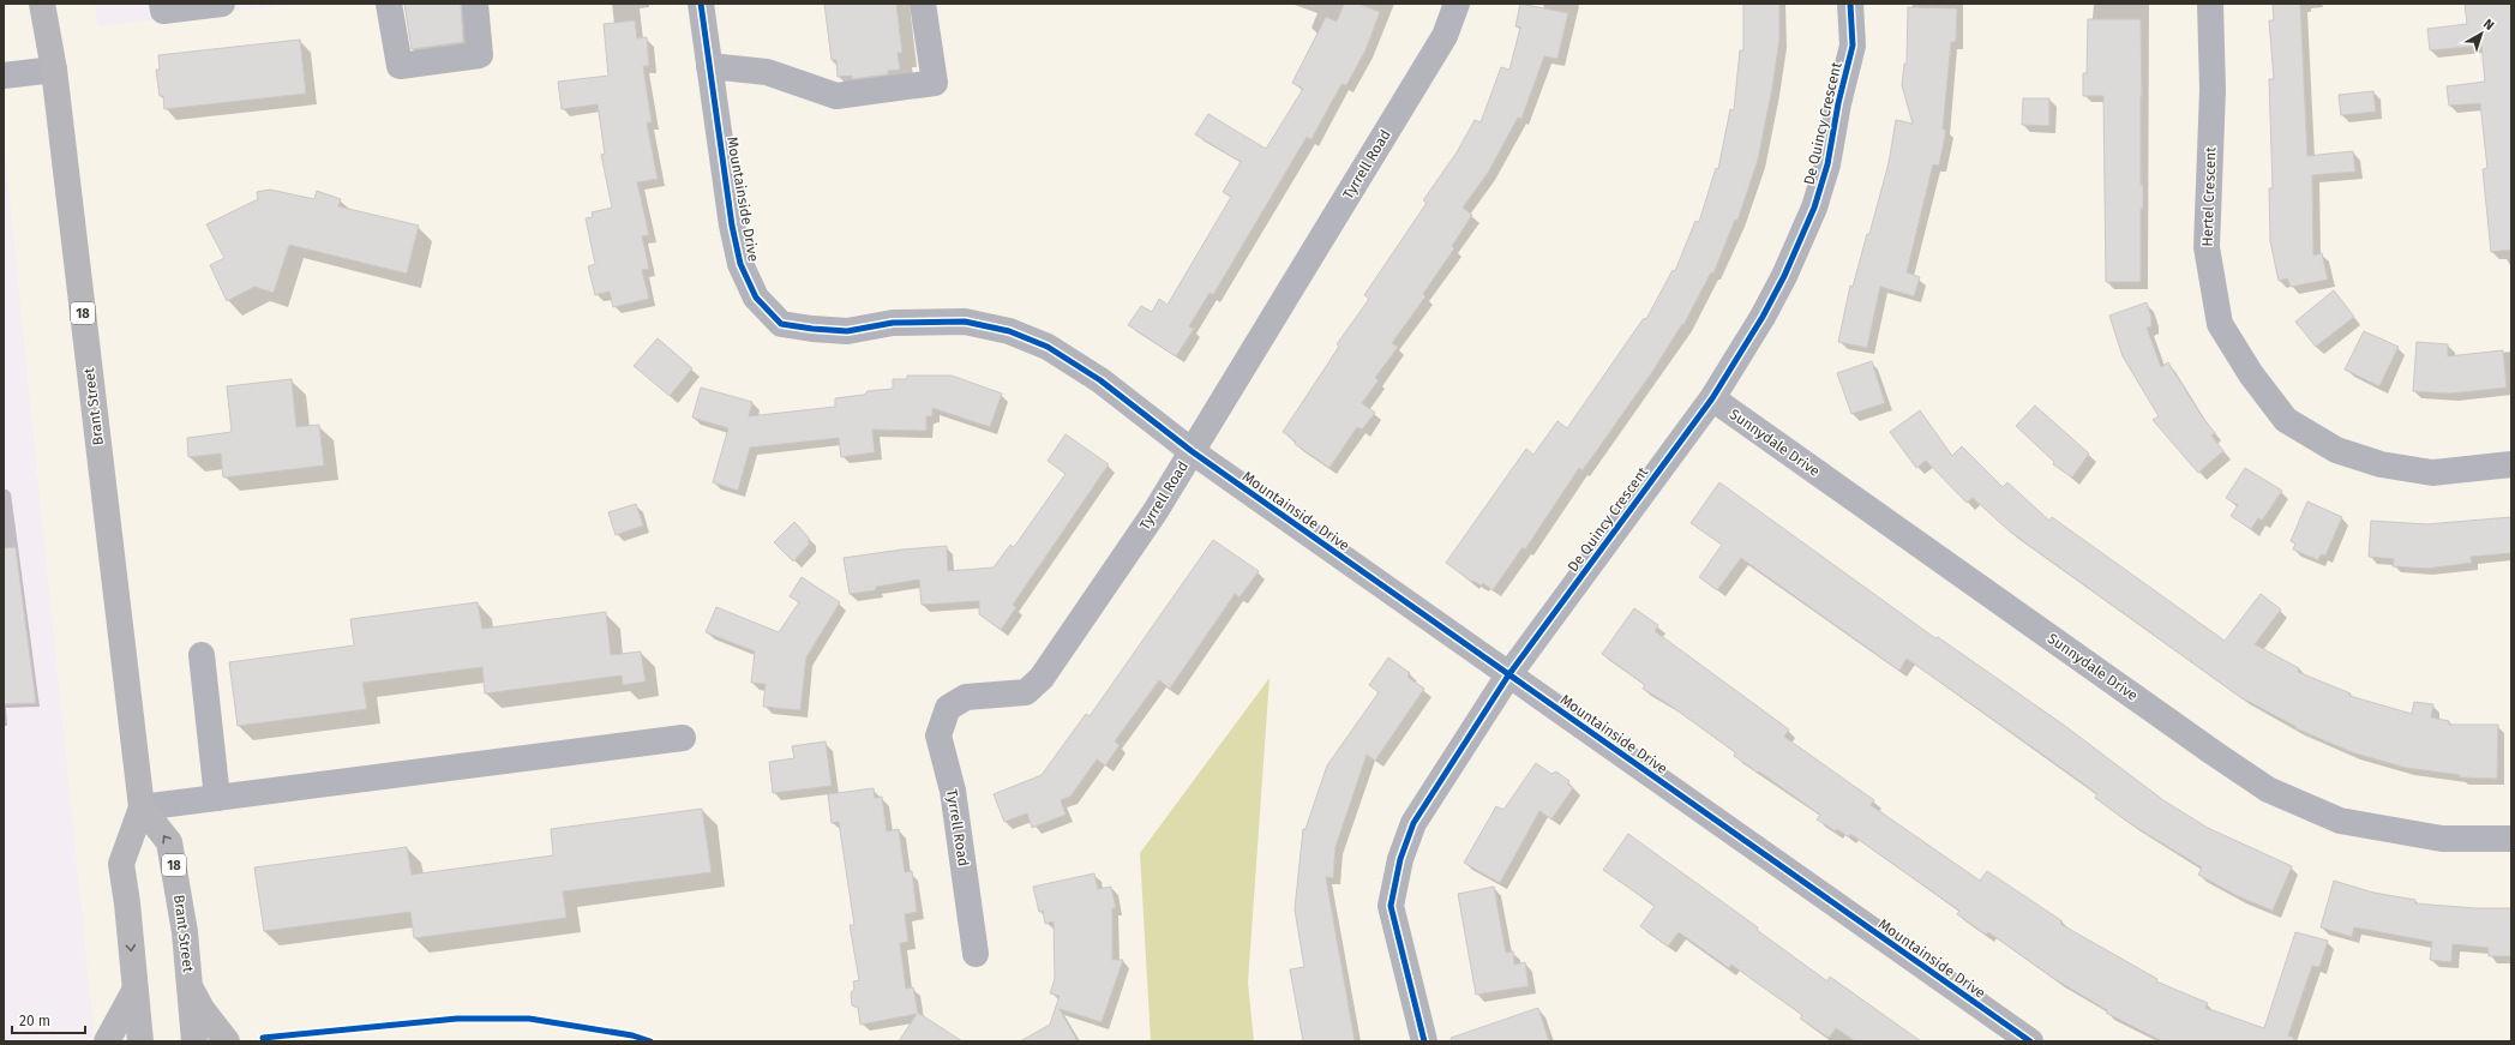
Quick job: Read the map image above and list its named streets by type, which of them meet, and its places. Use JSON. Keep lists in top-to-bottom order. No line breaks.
{"streets":{"main road":["18","Brant Street"],"street":["De Quincy Crescent","Tyrrell Road","Hertel Crescent","Mountainside Drive","Sunnydale Drive"]},"crossings":[["De Quincy Crescent","Mountainside Drive"],["De Quincy Crescent","Sunnydale Drive"],["Tyrrell Road","Mountainside Drive"]],"scale_bar":"20 m","north":"top right"}
